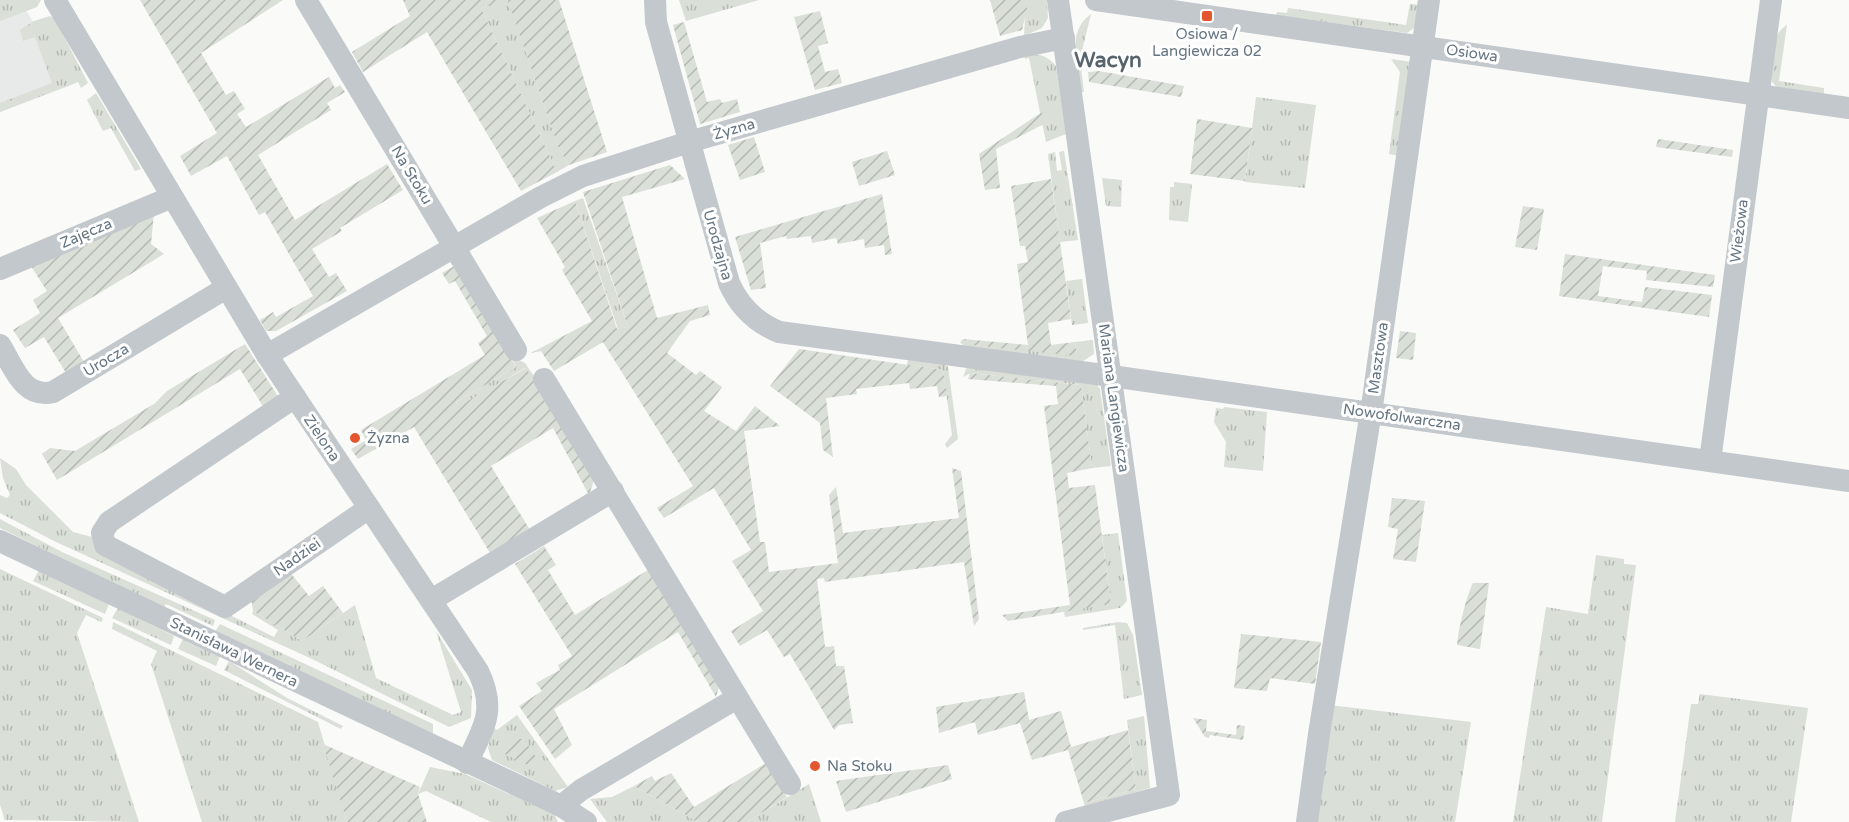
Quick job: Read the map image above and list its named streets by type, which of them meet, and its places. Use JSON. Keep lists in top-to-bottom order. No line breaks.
{"streets":{"street":["Osiowa","Żyzna","Na Stoku","Wieżowa","Zajęcza","Urodzajna","Masztowa","Urocza","Mariana Langiewicza","Nowofolwarczna","Zielona","Nadziei","Stanisława Wernera"]},"crossings":[["Osiowa","Wieżowa"],["Osiowa","Masztowa"],["Żyzna","Na Stoku"],["Żyzna","Urodzajna"],["Żyzna","Mariana Langiewicza"],["Żyzna","Zielona"],["Wieżowa","Nowofolwarczna"],["Zajęcza","Zielona"],["Urodzajna","Nowofolwarczna"],["Masztowa","Nowofolwarczna"],["Urocza","Zielona"],["Mariana Langiewicza","Nowofolwarczna"],["Zielona","Nadziei"],["Zielona","Stanisława Wernera"]],"districts":["Wacyn"],"places":{"transit":["Osiowa / Langiewicza 02"],"other":["Żyzna","Na Stoku"]}}
